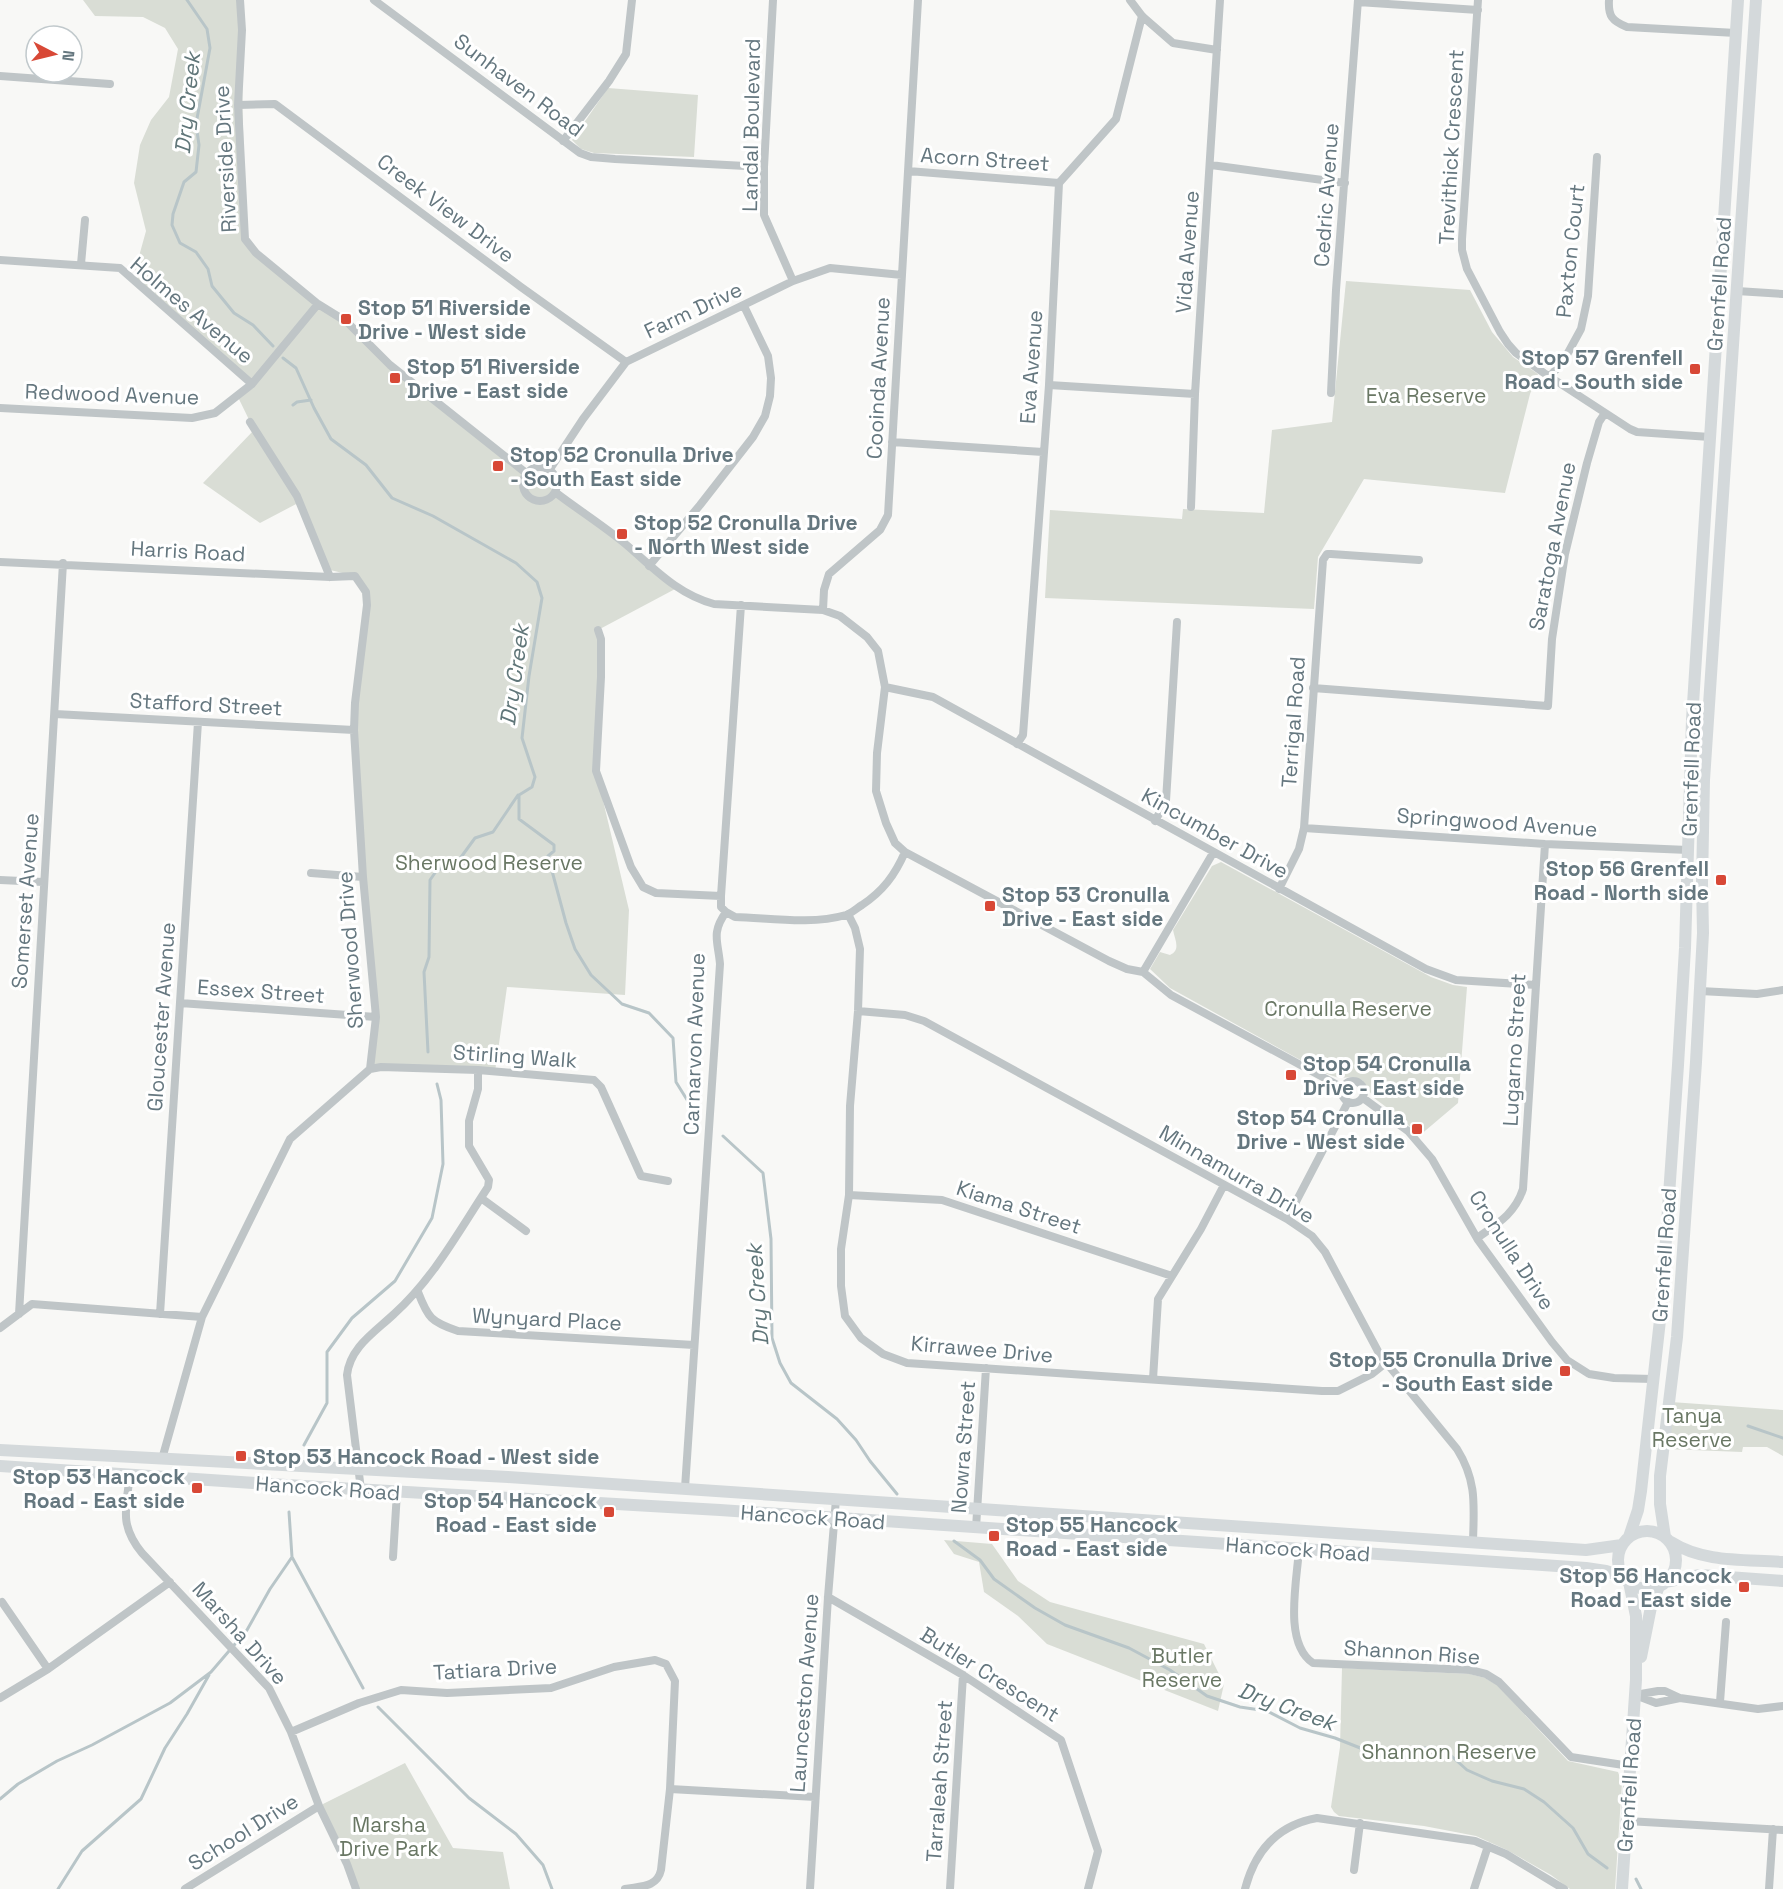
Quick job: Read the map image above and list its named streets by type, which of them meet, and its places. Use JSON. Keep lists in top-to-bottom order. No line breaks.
{"streets":{"main road":["Grenfell Road","Hancock Road"],"street":["Sunhaven Road","Landal Boulevard","Trevithick Crescent","Riverside Drive","Acorn Street","Cedric Avenue","Creek View Drive","Paxton Court","Vida Avenue","Holmes Avenue","Farm Drive","Eva Avenue","Cooinda Avenue","Redwood Avenue","Saratoga Avenue","Harris Road","Stafford Street","Terrigal Road","Springwood Avenue","Kincumber Drive","Somerset Avenue","Sherwood Drive","Essex Street","Gloucester Avenue","Carnarvon Avenue","Lugarno Street","Stirling Walk","Minnamurra Drive","Kiama Street","Cronulla Drive","Wynyard Place","Kirrawee Drive","Nowra Street","Marsha Drive","Shannon Rise","Tatiara Drive","Butler Crescent","Launceston Avenue","Tarraleah Street","School Drive"]},"crossings":[["Sunhaven Road","Landal Boulevard"],["Landal Boulevard","Farm Drive"],["Trevithick Crescent","Paxton Court"],["Trevithick Crescent","Grenfell Road"],["Trevithick Crescent","Saratoga Avenue"],["Riverside Drive","Creek View Drive"],["Riverside Drive","Farm Drive"],["Riverside Drive","Redwood Avenue"],["Acorn Street","Eva Avenue"],["Acorn Street","Cooinda Avenue"],["Creek View Drive","Farm Drive"],["Grenfell Road","Springwood Avenue"],["Grenfell Road","Cronulla Drive"],["Grenfell Road","Hancock Road"],["Grenfell Road","Shannon Rise"],["Holmes Avenue","Redwood Avenue"],["Farm Drive","Cooinda Avenue"],["Eva Avenue","Kincumber Drive"],["Saratoga Avenue","Terrigal Road"],["Harris Road","Somerset Avenue"],["Harris Road","Sherwood Drive"],["Stafford Street","Somerset Avenue"],["Stafford Street","Sherwood Drive"],["Stafford Street","Gloucester Avenue"],["Terrigal Road","Springwood Avenue"],["Terrigal Road","Kincumber Drive"],["Springwood Avenue","Lugarno Street"],["Kincumber Drive","Lugarno Street"],["Sherwood Drive","Essex Street"],["Sherwood Drive","Stirling Walk"],["Essex Street","Gloucester Avenue"],["Carnarvon Avenue","Wynyard Place"],["Carnarvon Avenue","Hancock Road"],["Lugarno Street","Cronulla Drive"],["Minnamurra Drive","Kirrawee Drive"],["Minnamurra Drive","Hancock Road"],["Kiama Street","Kirrawee Drive"],["Kirrawee Drive","Nowra Street"],["Nowra Street","Hancock Road"],["Hancock Road","Marsha Drive"],["Hancock Road","Shannon Rise"],["Hancock Road","Launceston Avenue"],["Marsha Drive","Tatiara Drive"],["Marsha Drive","School Drive"],["Butler Crescent","Launceston Avenue"],["Butler Crescent","Tarraleah Street"]],"water":["Dry Creek"],"parks":["Eva Reserve","Sherwood Reserve","Cronulla Reserve","Tanya Reserve","Butler Reserve","Shannon Reserve","Marsha Drive Park"],"places":{"transit":["Stop 51 Riverside Drive - West side","Stop 57 Grenfell Road - South side","Stop 51 Riverside Drive - East side","Stop 52 Cronulla Drive - South East side","Stop 52 Cronulla Drive - North West side","Stop 56 Grenfell Road - North side","Stop 53 Cronulla Drive - East side","Stop 54 Cronulla Drive - East side","Stop 54 Cronulla Drive - West side","Stop 55 Cronulla Drive - South East side","Stop 53 Hancock Road - West side","Stop 53 Hancock Road - East side","Stop 54 Hancock Road - East side","Stop 55 Hancock Road - East side","Stop 56 Hancock Road - East side"]},"north":"right"}
